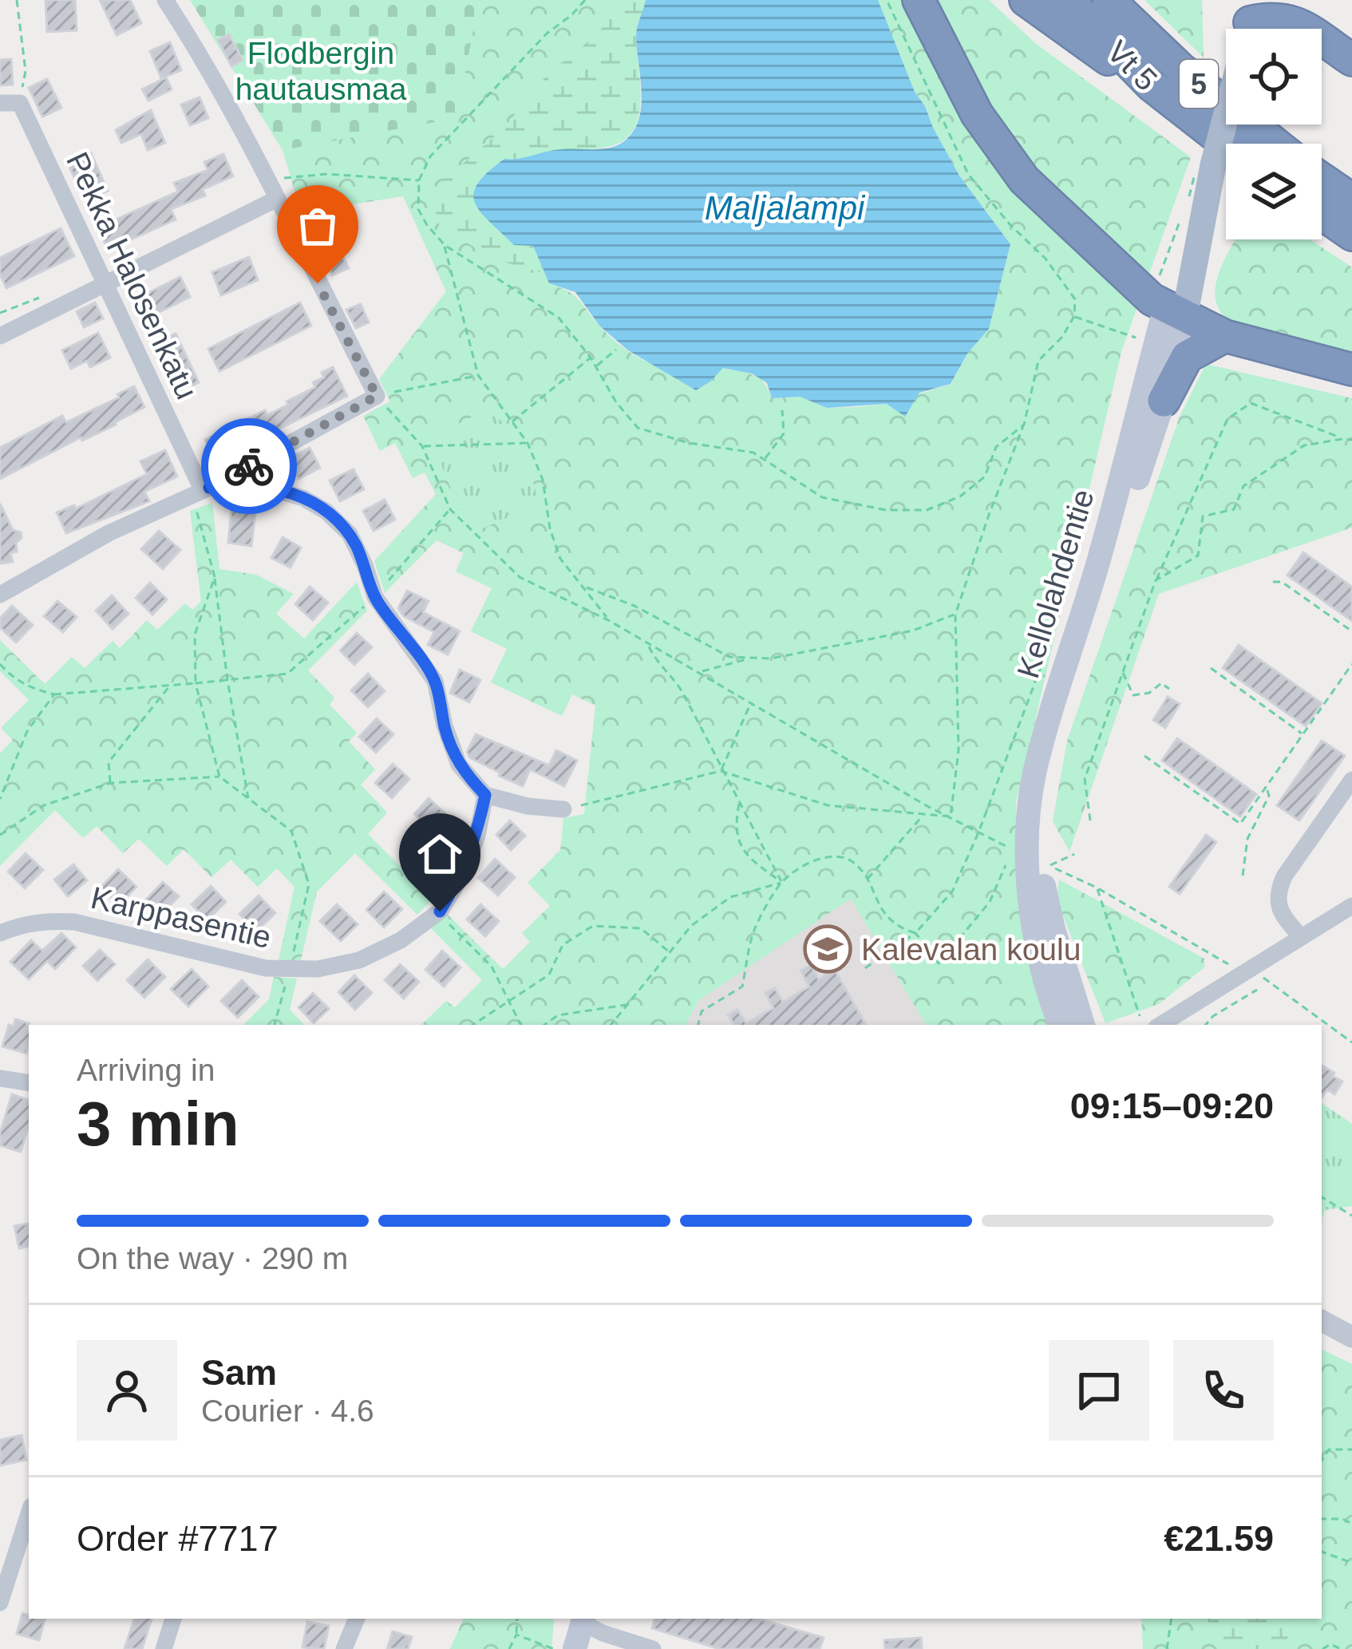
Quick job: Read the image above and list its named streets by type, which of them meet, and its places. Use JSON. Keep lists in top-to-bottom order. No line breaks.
{"streets":{"highway":["Vt 5","5"],"main road":["Kellolahdentie"],"street":["Pekka Halosenkatu","Karppasentie"]},"water":["Maljalampi"],"parks":["Flodbergin hautausmaa"],"places":{"school or university":["Kalevalan koulu"]},"page":{"heading":["3 min","Arriving in","09:15–09:20"],"panel":["Sam","Courier · 4.6","Order #7717","€21.59"],"bar":"On the way · 290 m"}}
